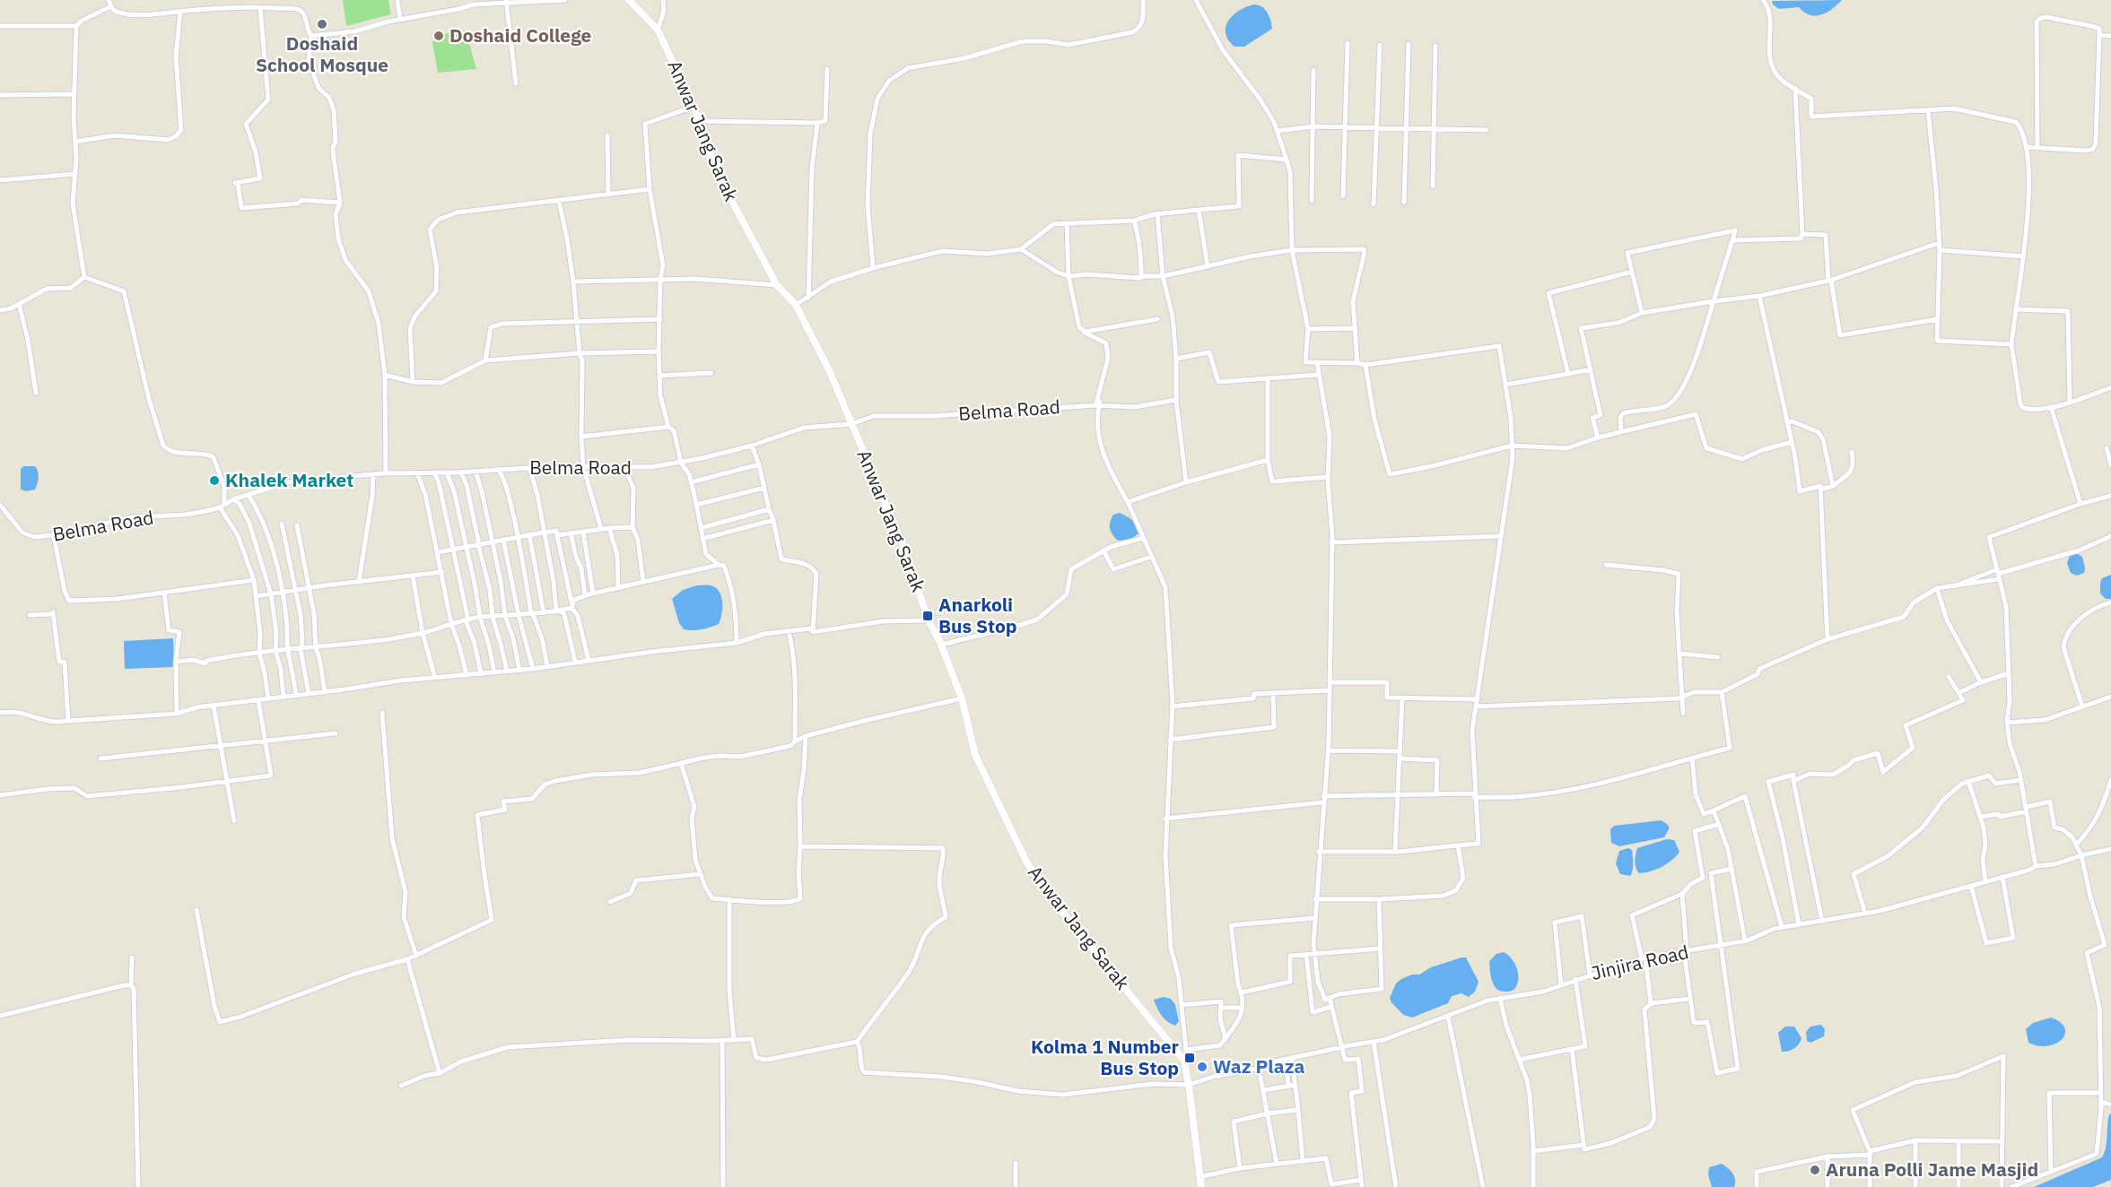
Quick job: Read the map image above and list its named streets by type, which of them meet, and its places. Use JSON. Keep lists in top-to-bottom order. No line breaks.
{"streets":{"main road":["Anwar Jang Sarak"],"street":["Belma Road","Jinjira Road"]},"crossings":[["Anwar Jang Sarak","Belma Road"],["Anwar Jang Sarak","Jinjira Road"]],"places":{"other":["Doshaid School Mosque","Doshaid College","Khalek Market","Waz Plaza","Aruna Polli Jame Masjid"],"transit":["Anarkoli Bus Stop","Kolma 1 Number Bus Stop"]}}
